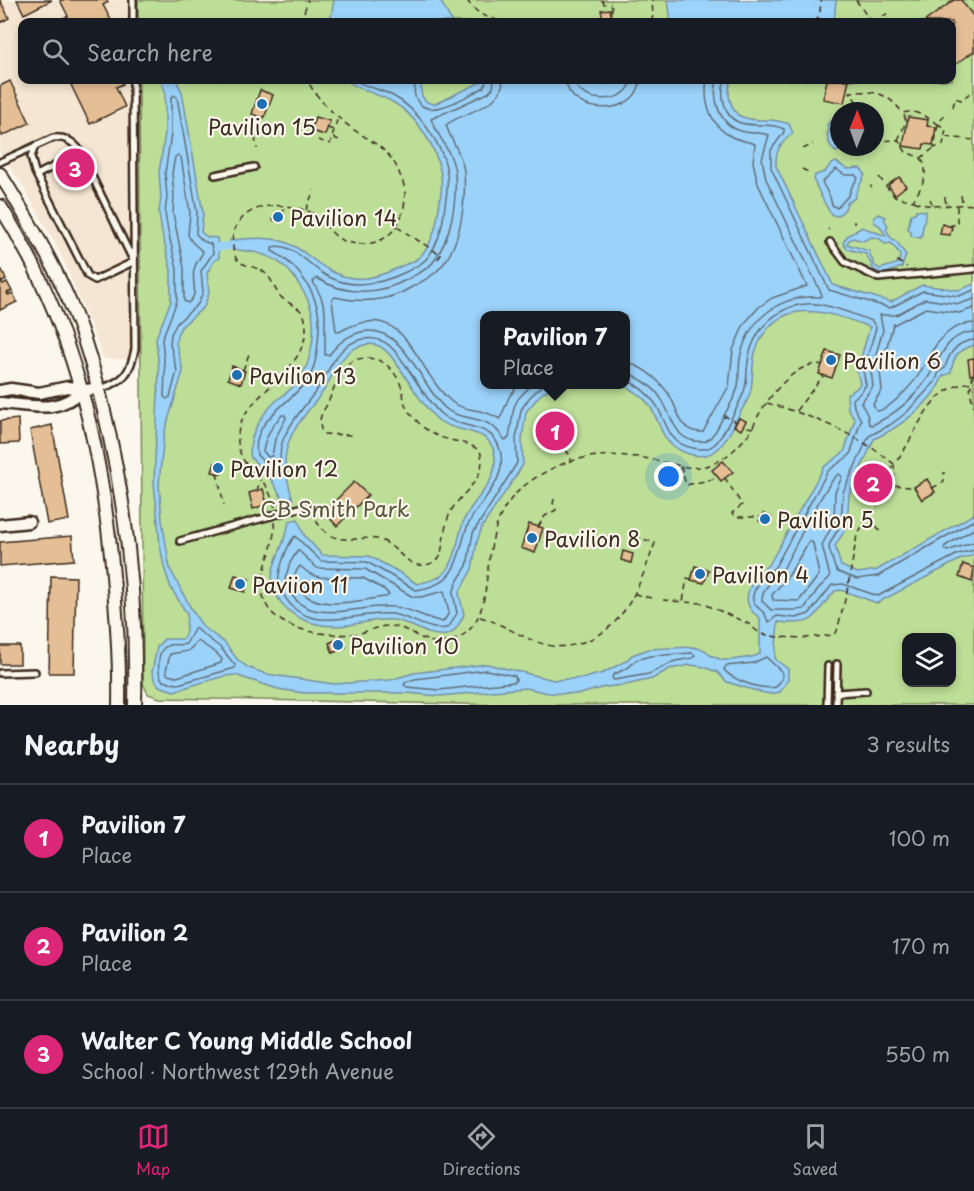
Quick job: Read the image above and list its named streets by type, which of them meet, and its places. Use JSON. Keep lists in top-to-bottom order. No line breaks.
{"parks":["CB Smith Park"],"places":["Pavilion 15","Pavilion 14","Pavilion 6","Pavilion 13","Pavilion 12","Pavilion 5","Pavilion 8","Pavilion 4","Paviion 11","Pavilion 10"],"north":"top","page":{"search":"Search here","pins":["3","1","2"],"popup":["Pavilion 7","Place"],"heading":["Nearby","3 results"],"list":[{"mark":"1","name":"Pavilion 7","note":"Place","value":"100 m"},{"mark":"2","name":"Pavilion 2","note":"Place","value":"170 m"},{"mark":"3","name":"Walter C Young Middle School","note":"School · Northwest 129th Avenue","value":"550 m"}],"nav":["Map","Directions","Saved"]}}
